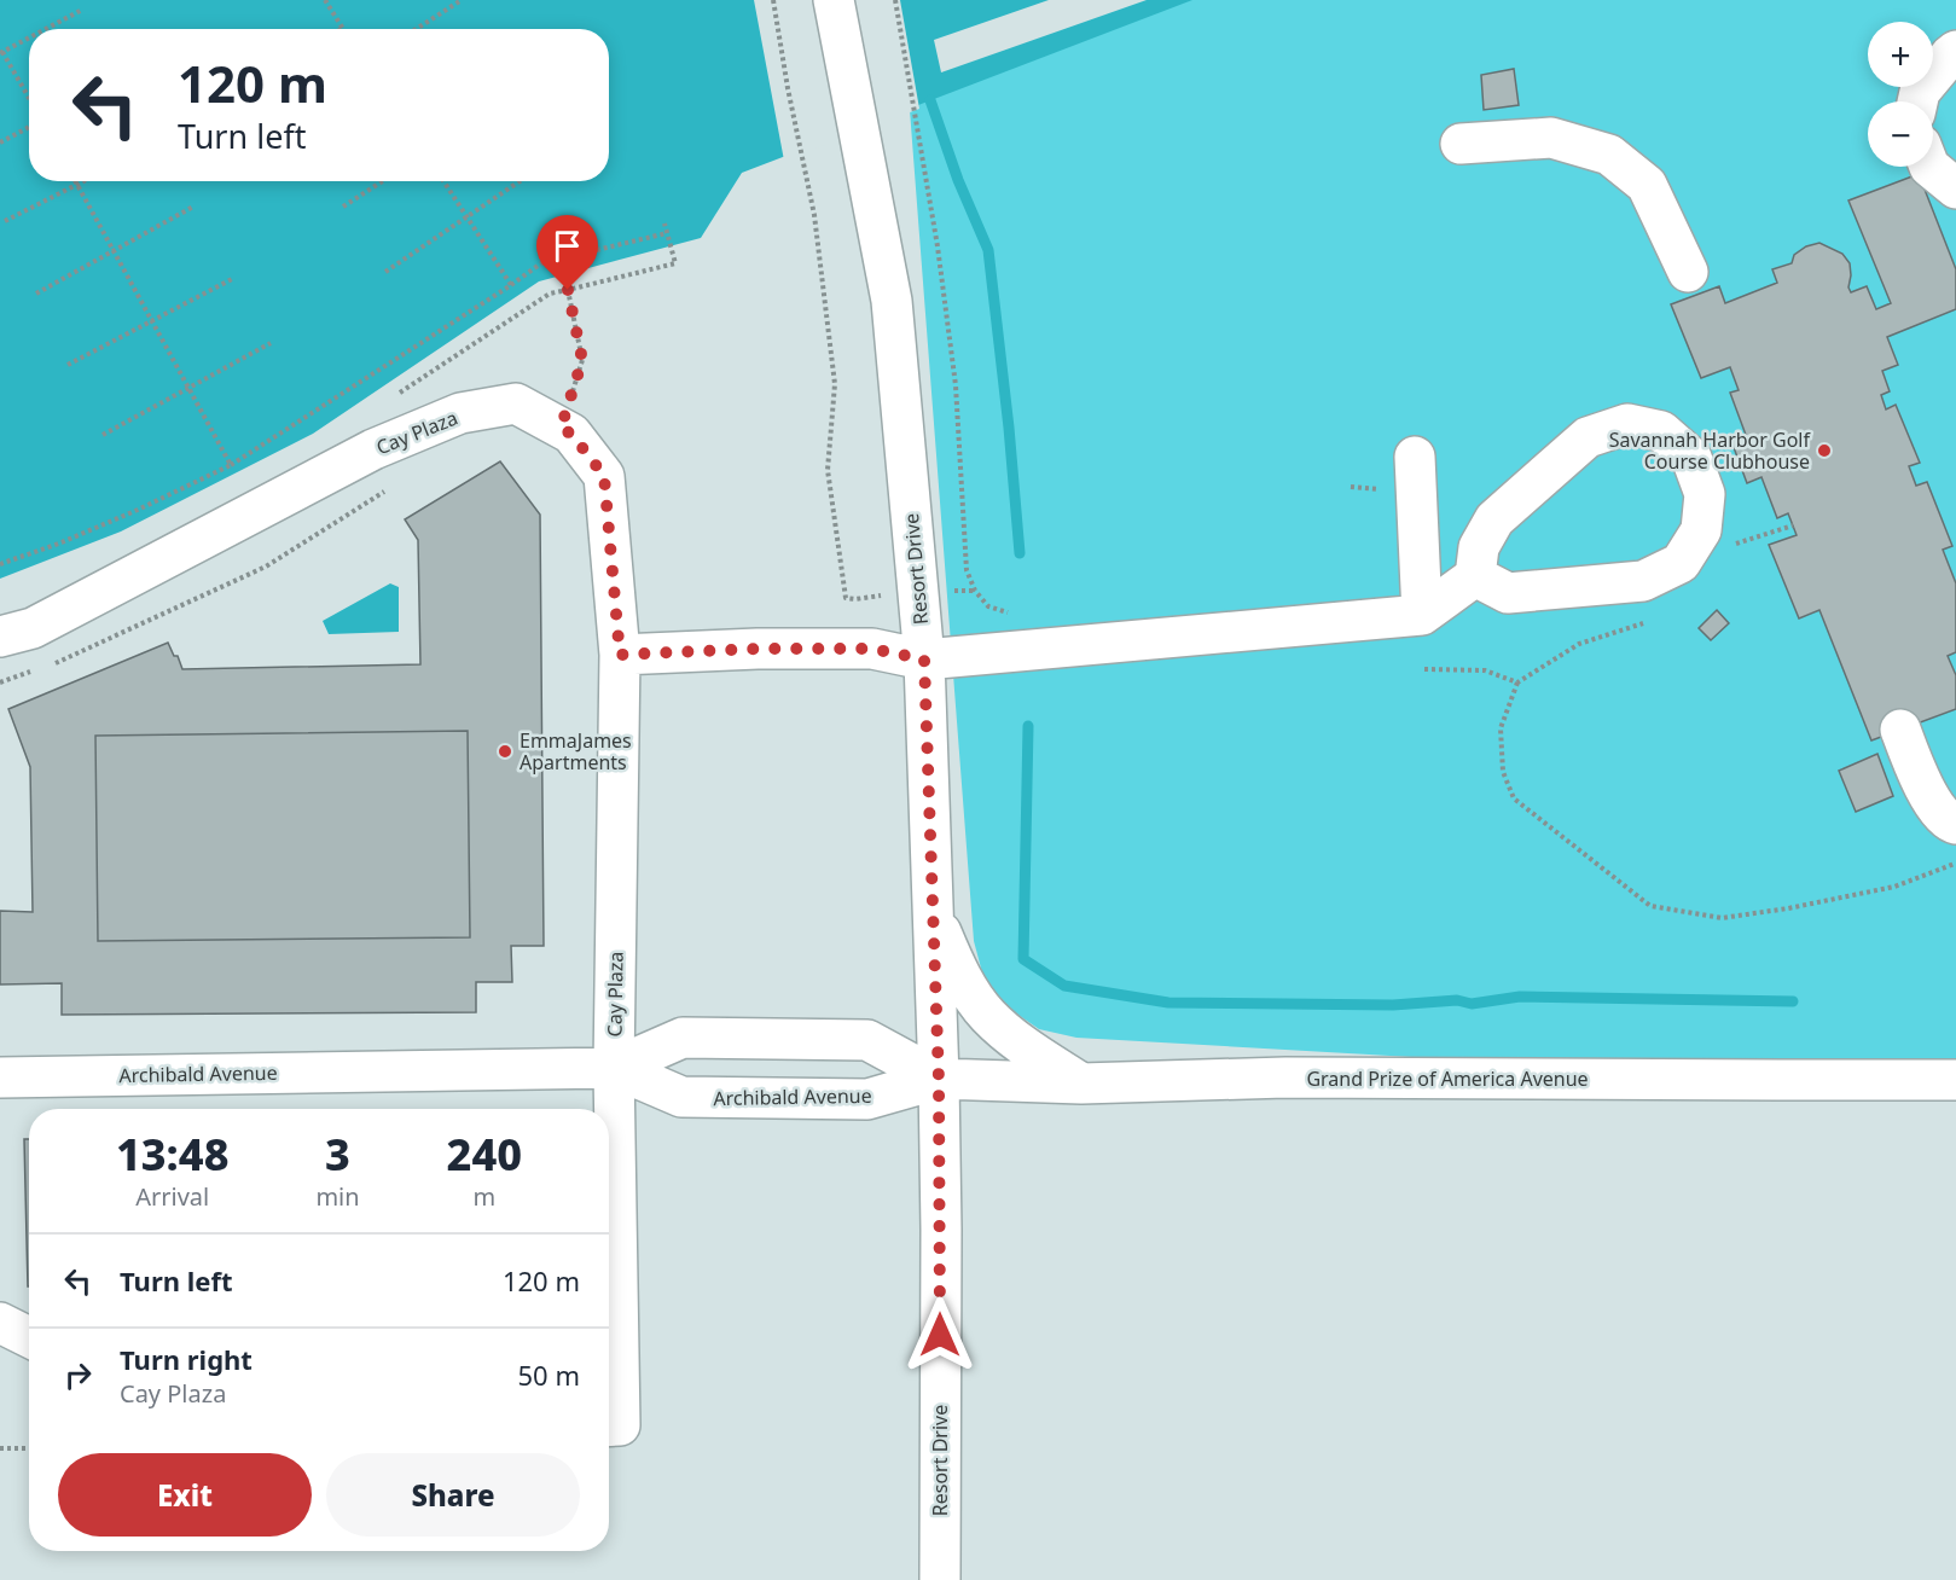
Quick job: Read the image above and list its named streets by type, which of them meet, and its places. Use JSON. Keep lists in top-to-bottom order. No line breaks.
{"streets":{"street":["Cay Plaza","Resort Drive","Archibald Avenue","Grand Prize of America Avenue"]},"crossings":[["Cay Plaza","Archibald Avenue"],["Resort Drive","Archibald Avenue"],["Resort Drive","Grand Prize of America Avenue"],["Archibald Avenue","Grand Prize of America Avenue"]],"places":["Savannah Harbor Golf Course Clubhouse","EmmaJames Apartments"],"page":{"map_buttons":["+","−"],"turn":["120 m","Turn left"],"eta":["13:48","Arrival","3","min","240","m"],"list":[{"name":"Turn left","value":"120 m"},{"name":"Turn right","note":"Cay Plaza","value":"50 m"}],"buttons":["Exit","Share"]}}
